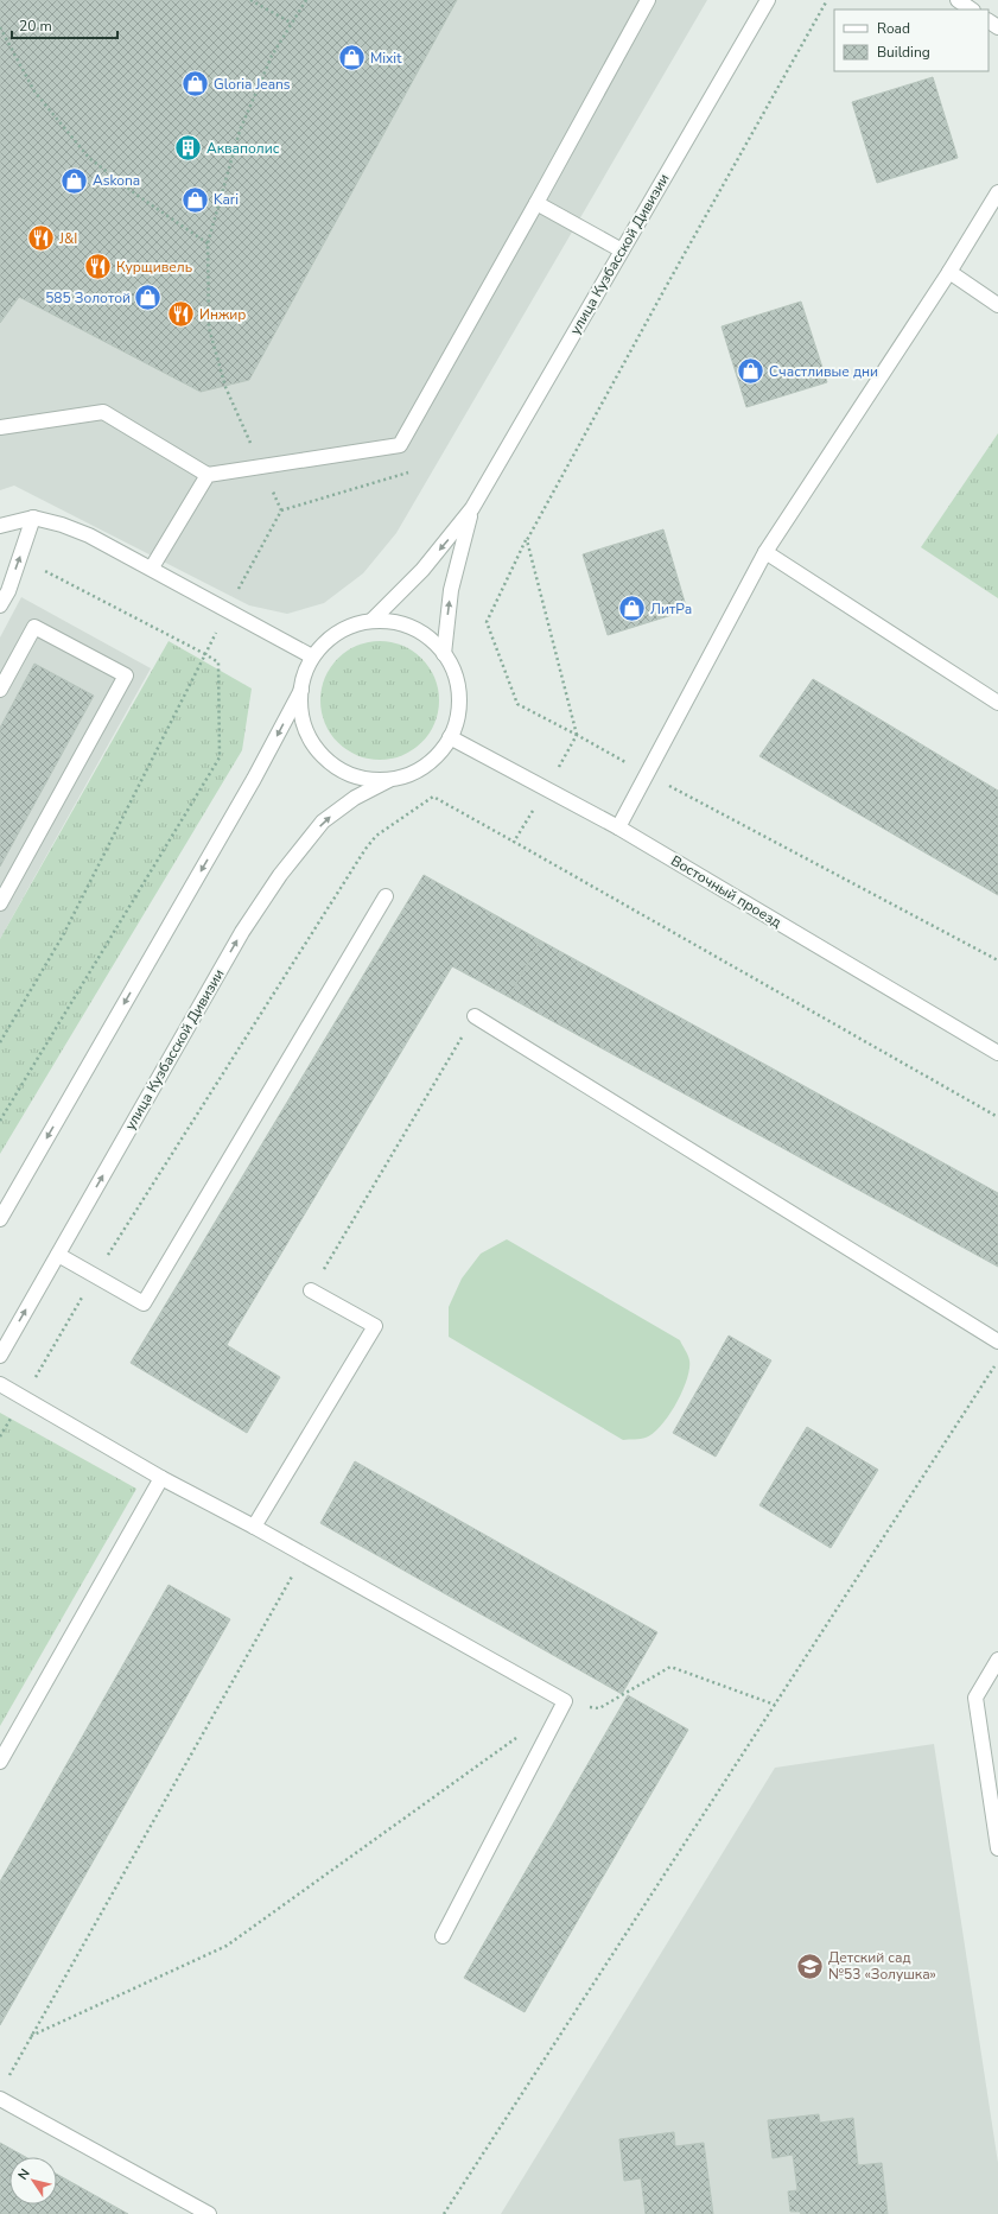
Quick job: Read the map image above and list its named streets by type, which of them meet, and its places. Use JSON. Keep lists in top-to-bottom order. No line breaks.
{"streets":{"street":["улица Кузбасской Дивизии","Восточный проезд"]},"crossings":[["улица Кузбасской Дивизии","Восточный проезд"]],"places":{"shop":["Mixit","Gloria Jeans","Askona","Kari","585 Золотой","Счастливые дни","ЛитРа"],"building":["Акваполис"],"restaurant":["J&I","Курщивель","Инжир"],"school or university":["Детский сад №53 «Золушка»"]},"legend":["Road","Building"],"scale_bar":"20 m","north":"top left"}
